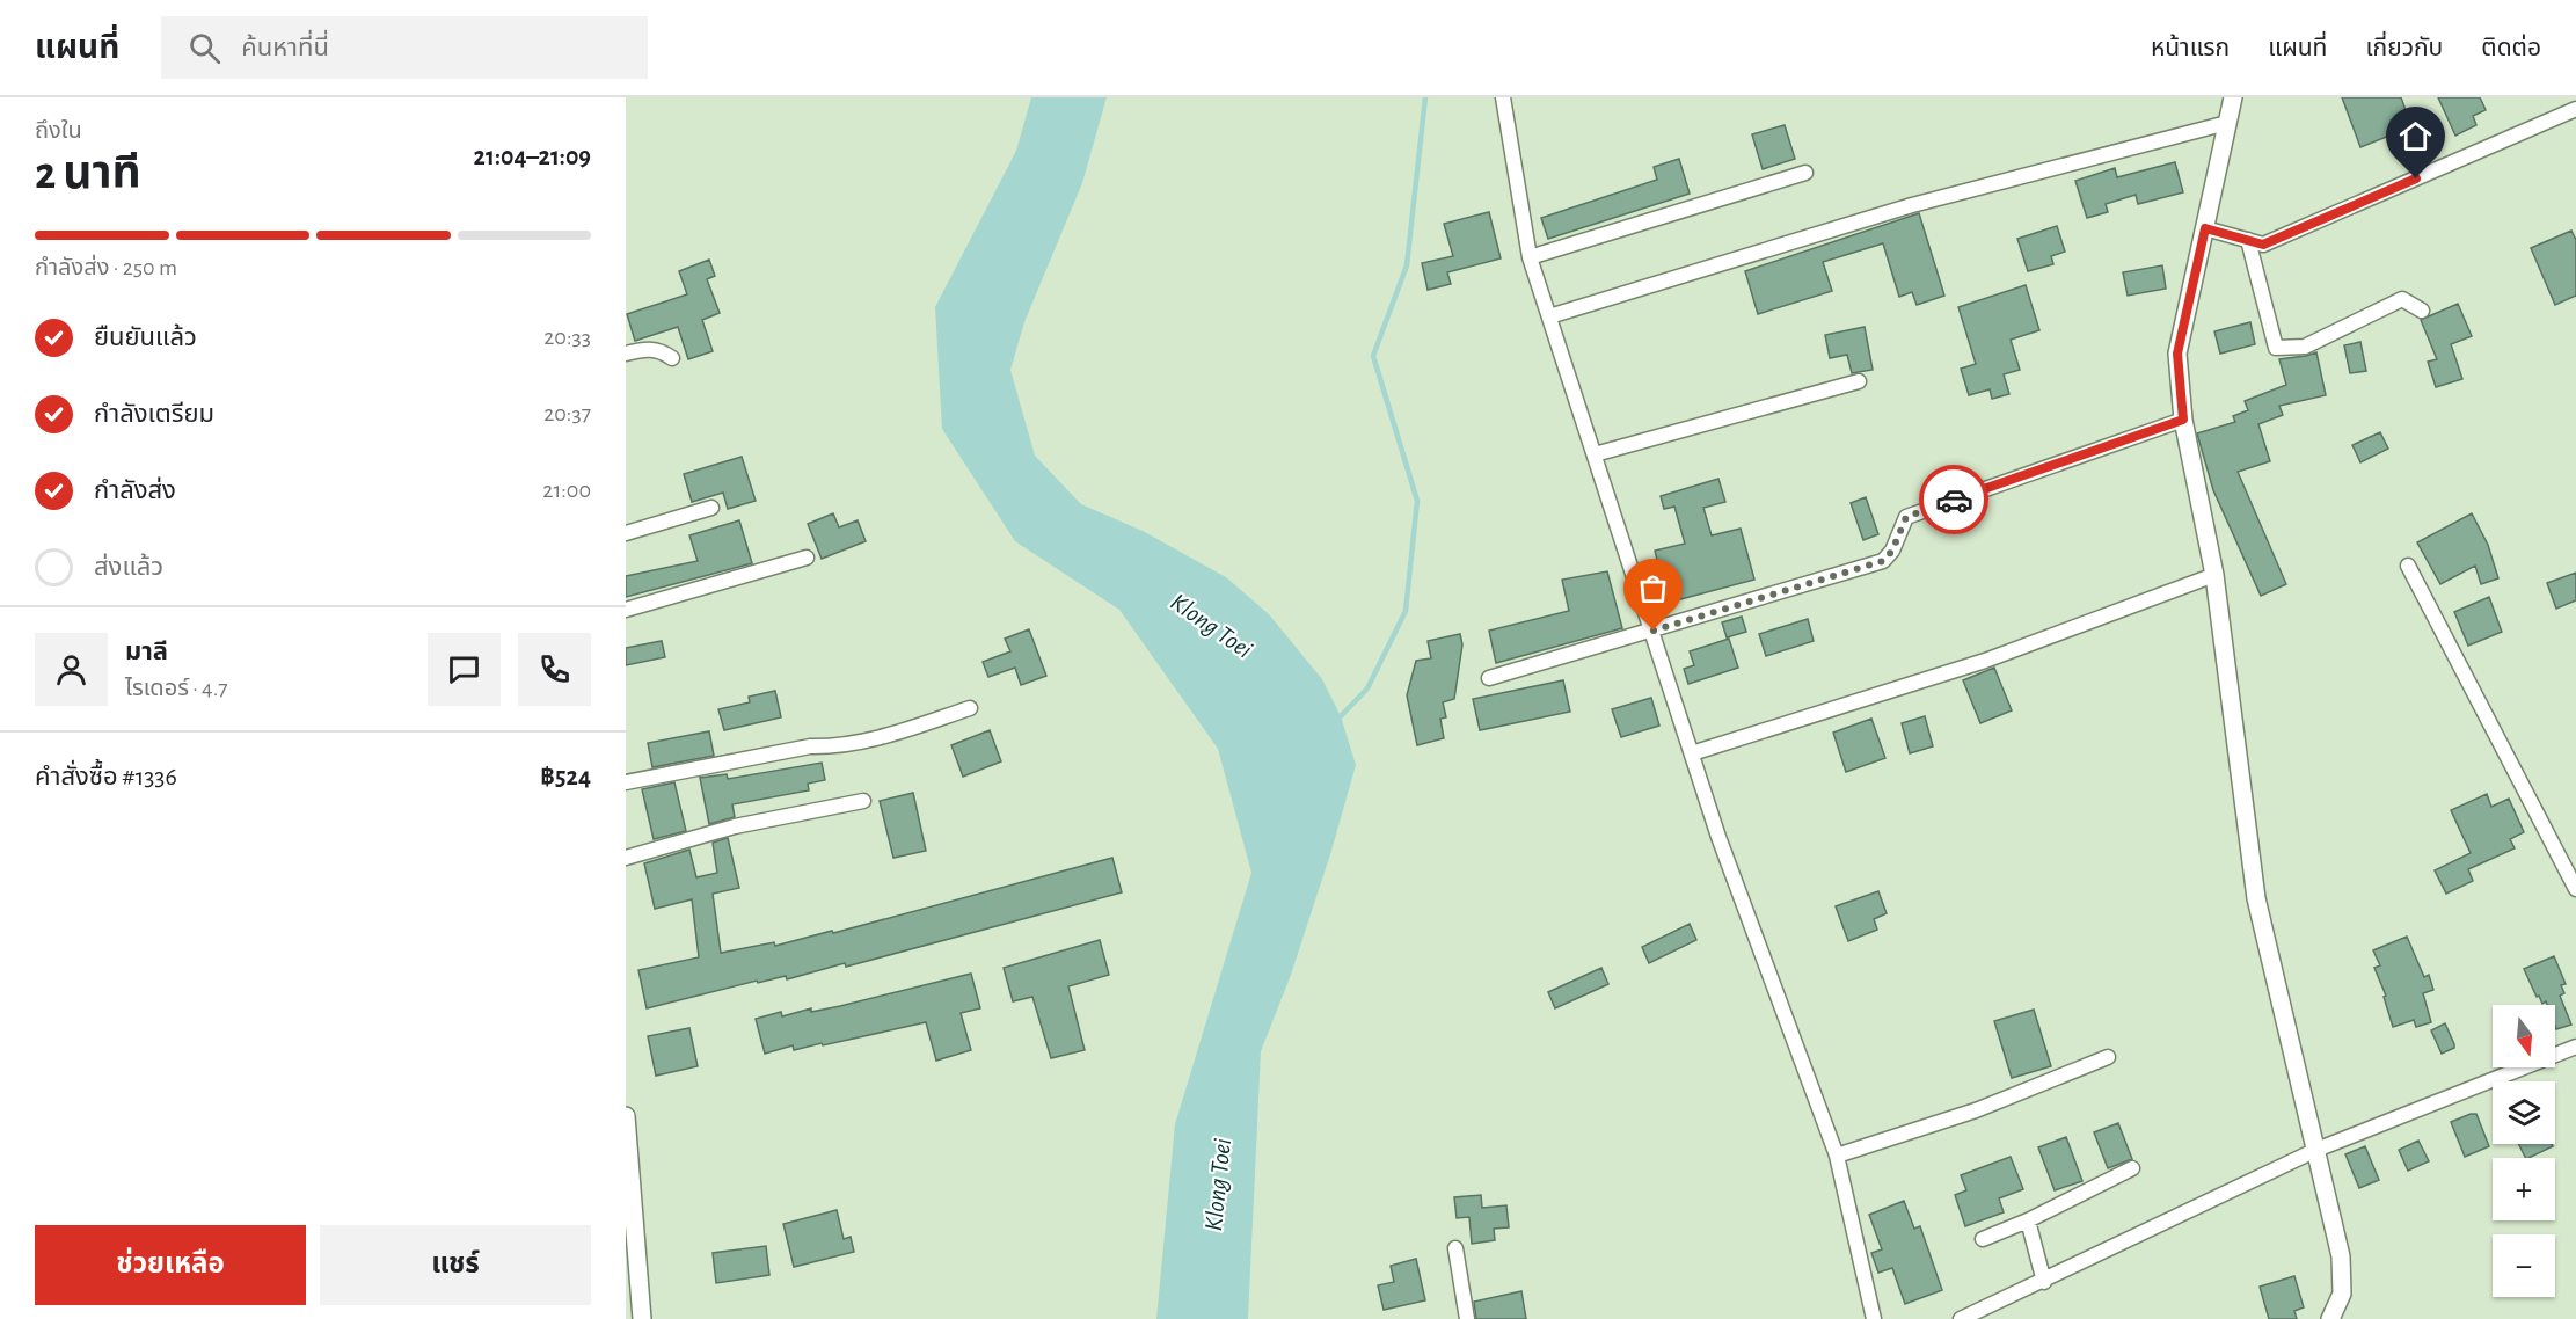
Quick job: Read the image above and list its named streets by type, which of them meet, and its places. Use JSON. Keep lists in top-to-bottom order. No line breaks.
{"water":["Klong Toei"],"north":"bottom","page":{"header":"แผนที่","search":"ค้นหาที่นี่","nav":["หน้าแรก","แผนที่","เกี่ยวกับ","ติดต่อ"],"heading":["2 นาที","ถึงใน","21:04–21:09"],"panel":["มาลี","ไรเดอร์ · 4.7","คำสั่งซื้อ #1336","฿524"],"bar":"กำลังส่ง · 250 m","list":[["ยืนยันแล้ว","20:33"],["กำลังเตรียม","20:37"],["กำลังส่ง","21:00"],"ส่งแล้ว"],"map_buttons":["+","−"],"buttons":["ช่วยเหลือ","แชร์"]}}
